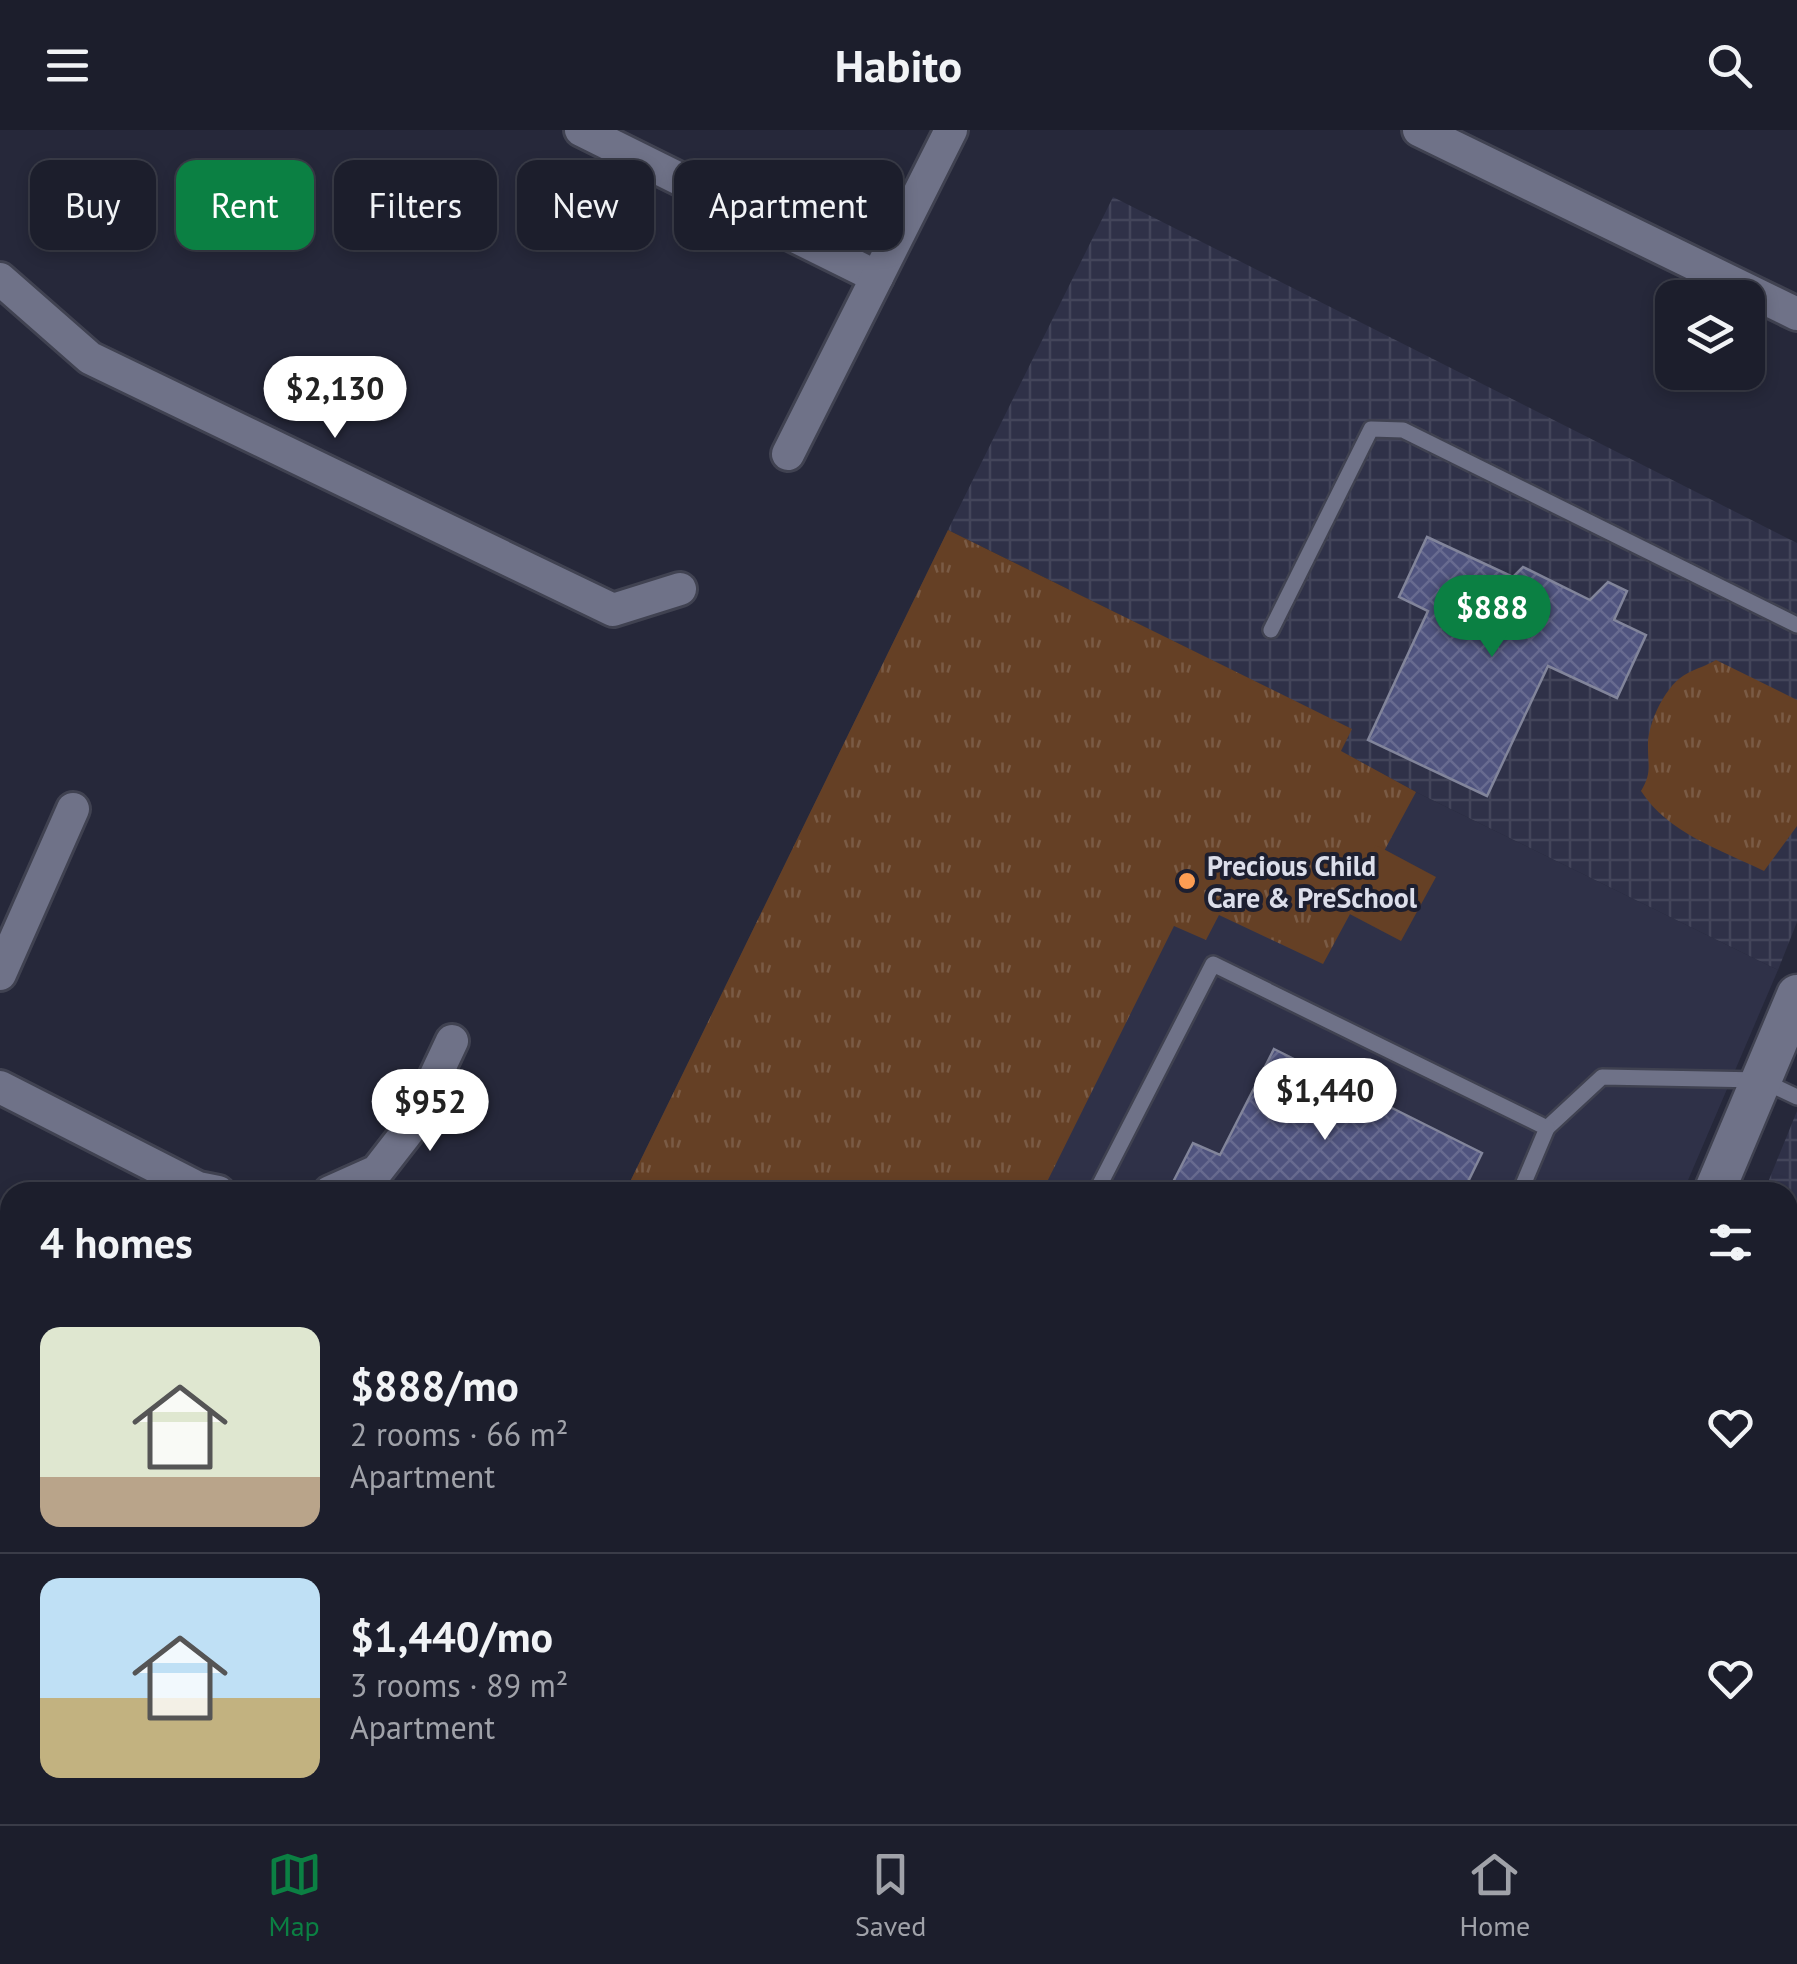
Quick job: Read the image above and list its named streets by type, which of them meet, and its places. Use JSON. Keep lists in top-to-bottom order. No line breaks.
{"places":["Precious Child Care & PreSchool"],"page":{"header":"Habito","chip":["Buy","Rent","Filters","New","Apartment"],"price":["$2,130","$888","$1,440","$952"],"heading":"4 homes","list":[{"name":"$888/mo","note":"2 rooms · 66 m² · Apartment"},{"name":"$1,440/mo","note":"3 rooms · 89 m² · Apartment"}],"tabs":["Map","Saved","Home"]}}
